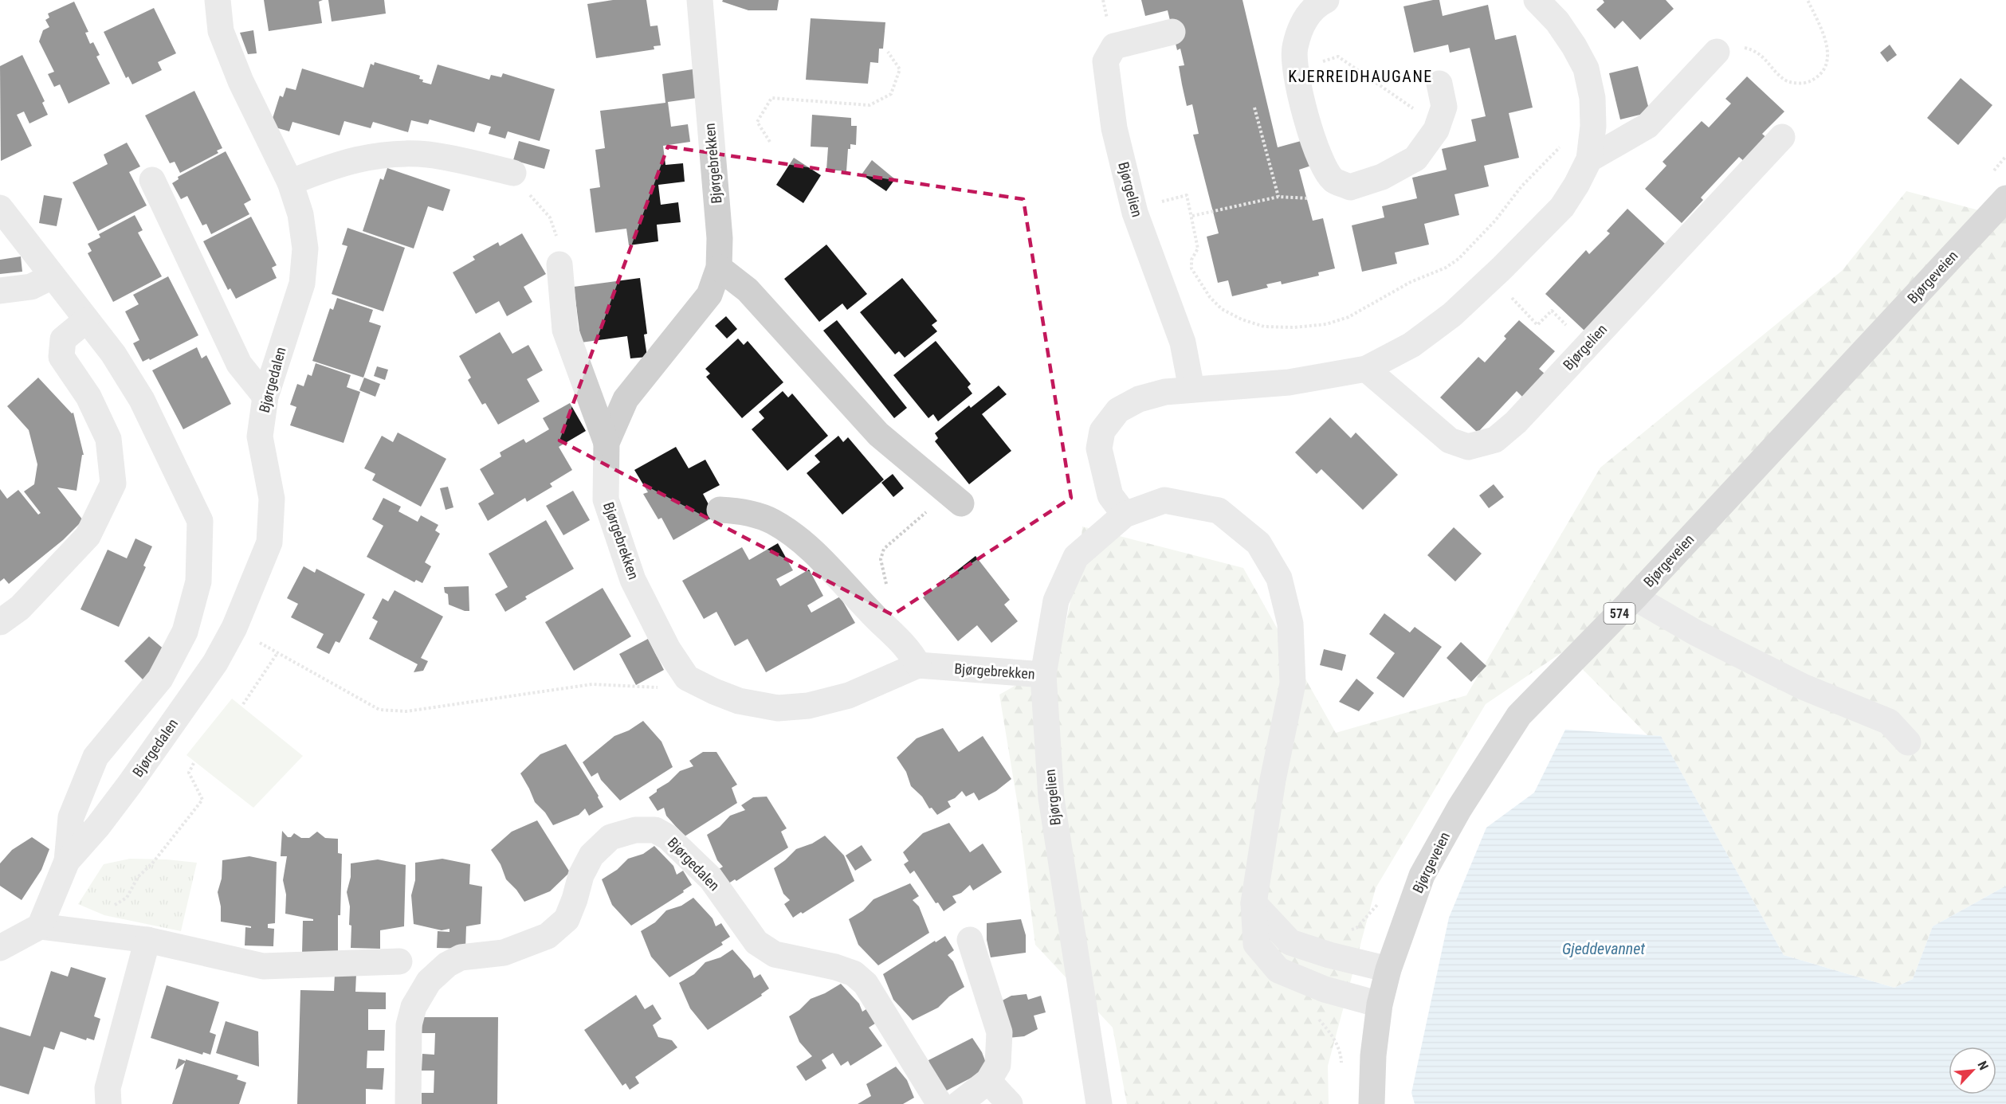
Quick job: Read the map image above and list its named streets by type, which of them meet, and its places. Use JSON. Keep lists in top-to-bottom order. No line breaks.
{"streets":{"main road":["Bjørgeveien","574"],"street":["Bjørgebrekken","Bjørgelien","Bjørgedalen"]},"crossings":[["Bjørgebrekken","Bjørgelien"],["Bjørgelien","Bjørgeveien"]],"districts":["KJERREIDHAUGANE"],"water":["Gjeddevannet"],"north":"top right"}
